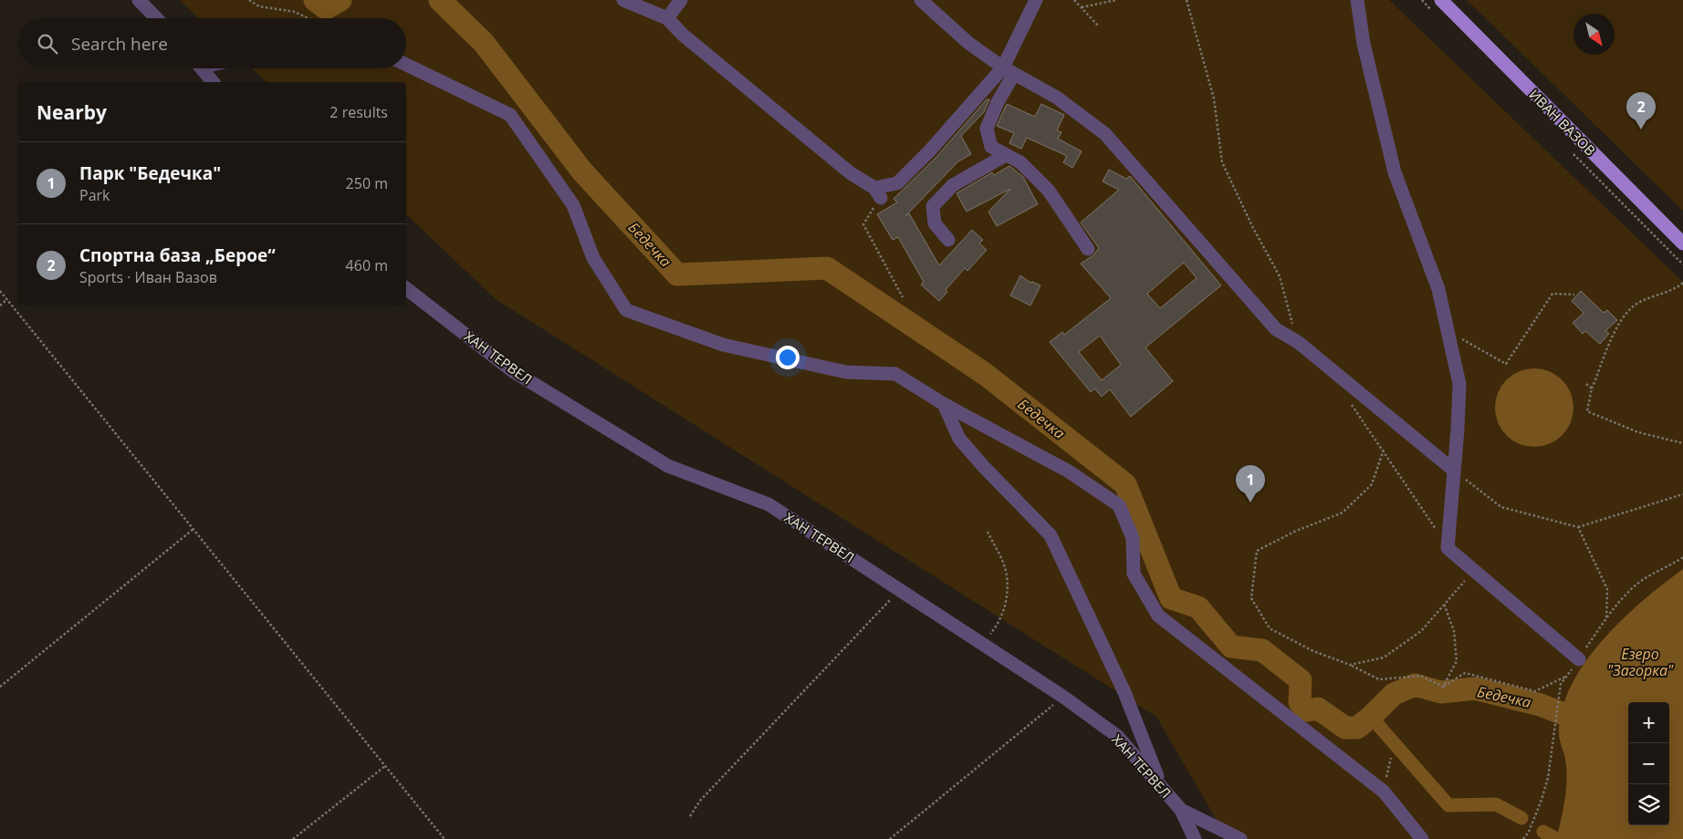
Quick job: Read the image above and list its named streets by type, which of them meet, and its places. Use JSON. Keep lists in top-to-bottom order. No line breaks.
{"streets":{"main road":["ИВАН ВАЗОВ"],"street":["ХАН ТЕРВЕЛ"]},"water":["Бедечка","Езеро \"Загорка\""],"north":"bottom right","page":{"search":"Search here","heading":["Nearby","2 results"],"pins":["2","1"],"list":[{"mark":"1","name":"Парк \"Бедечка\"","note":"Park","value":"250 m"},{"mark":"2","name":"Спортна база „Берое“","note":"Sports · Иван Вазов","value":"460 m"}],"map_buttons":["+","−"]}}
